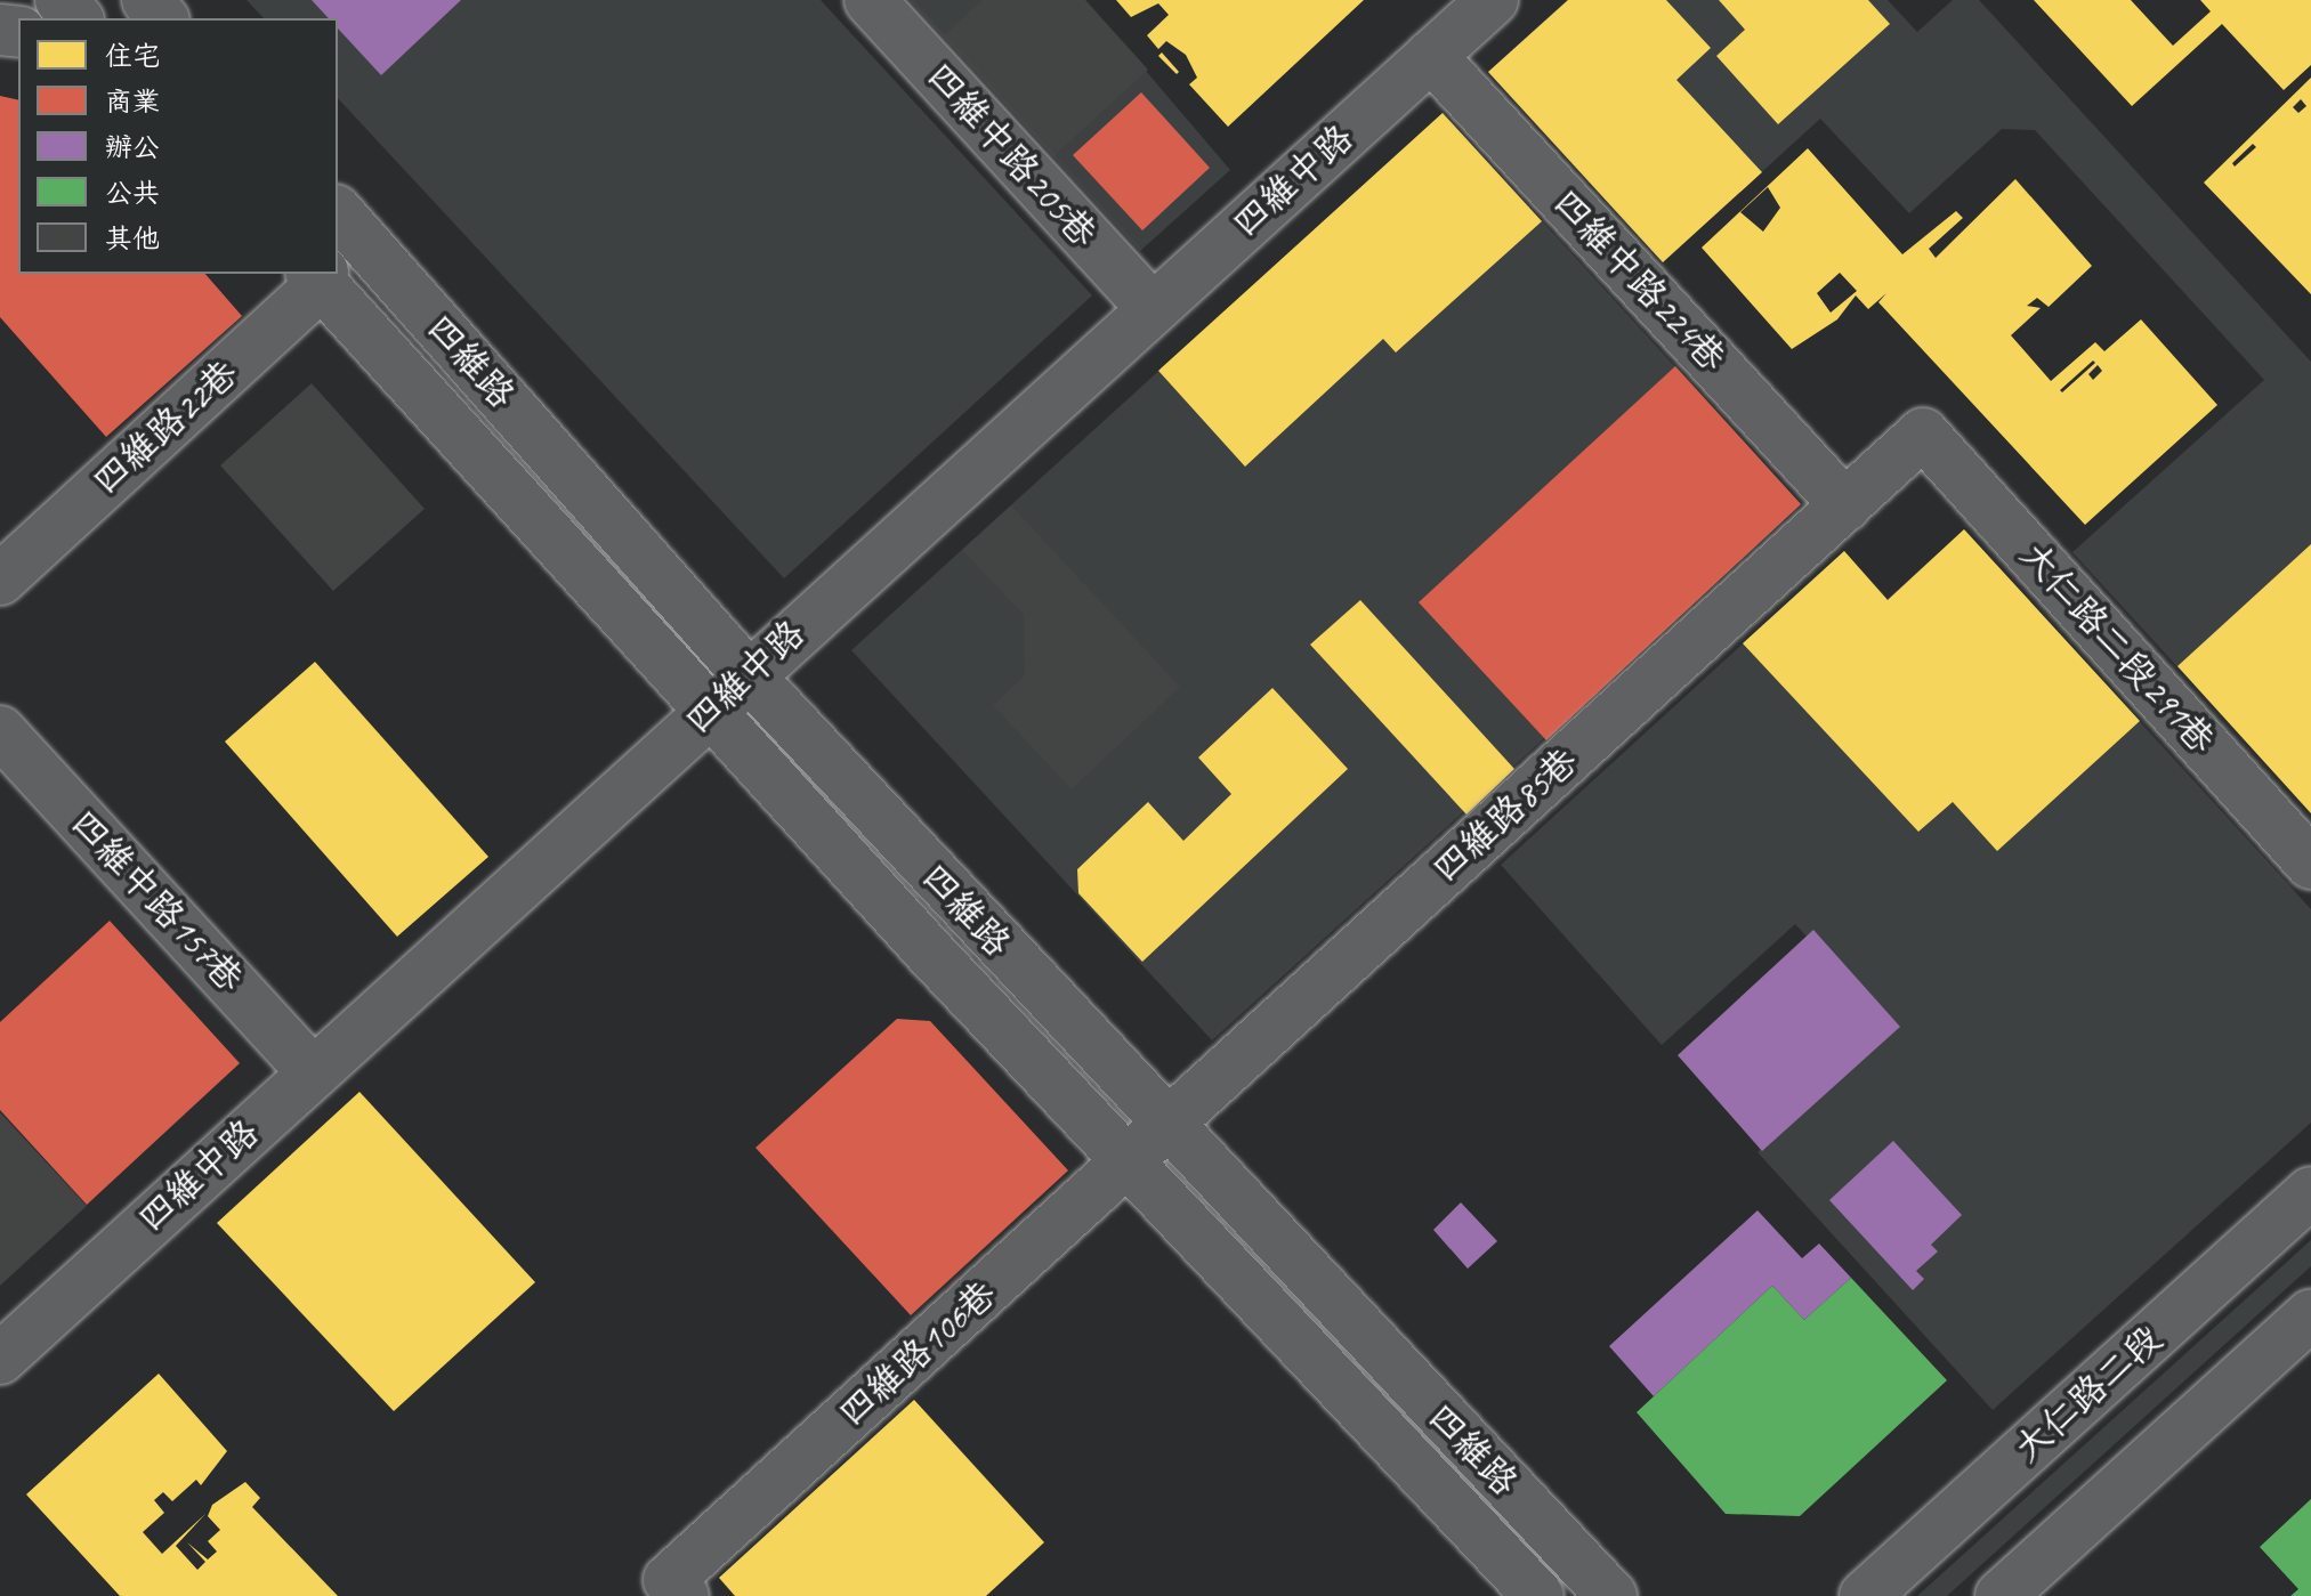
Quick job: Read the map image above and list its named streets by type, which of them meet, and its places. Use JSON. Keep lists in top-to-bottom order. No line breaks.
{"streets":{"street":["四維中路205巷","四維中路","四維中路224巷","四維路","四維路22巷","大仁路二段291巷","四維路85巷","四維中路157巷","四維路106巷","大仁路二段"]},"crossings":[["四維中路205巷","四維中路"],["四維中路","四維中路224巷"],["四維中路","四維路"],["四維中路","四維中路157巷"],["四維中路224巷","四維路85巷"],["四維路","四維路22巷"],["四維路","四維路85巷"],["四維路","四維路106巷"],["大仁路二段291巷","四維路85巷"],["四維路85巷","四維路106巷"]],"legend":["住宅","商業","辦公","公共","其他"]}
